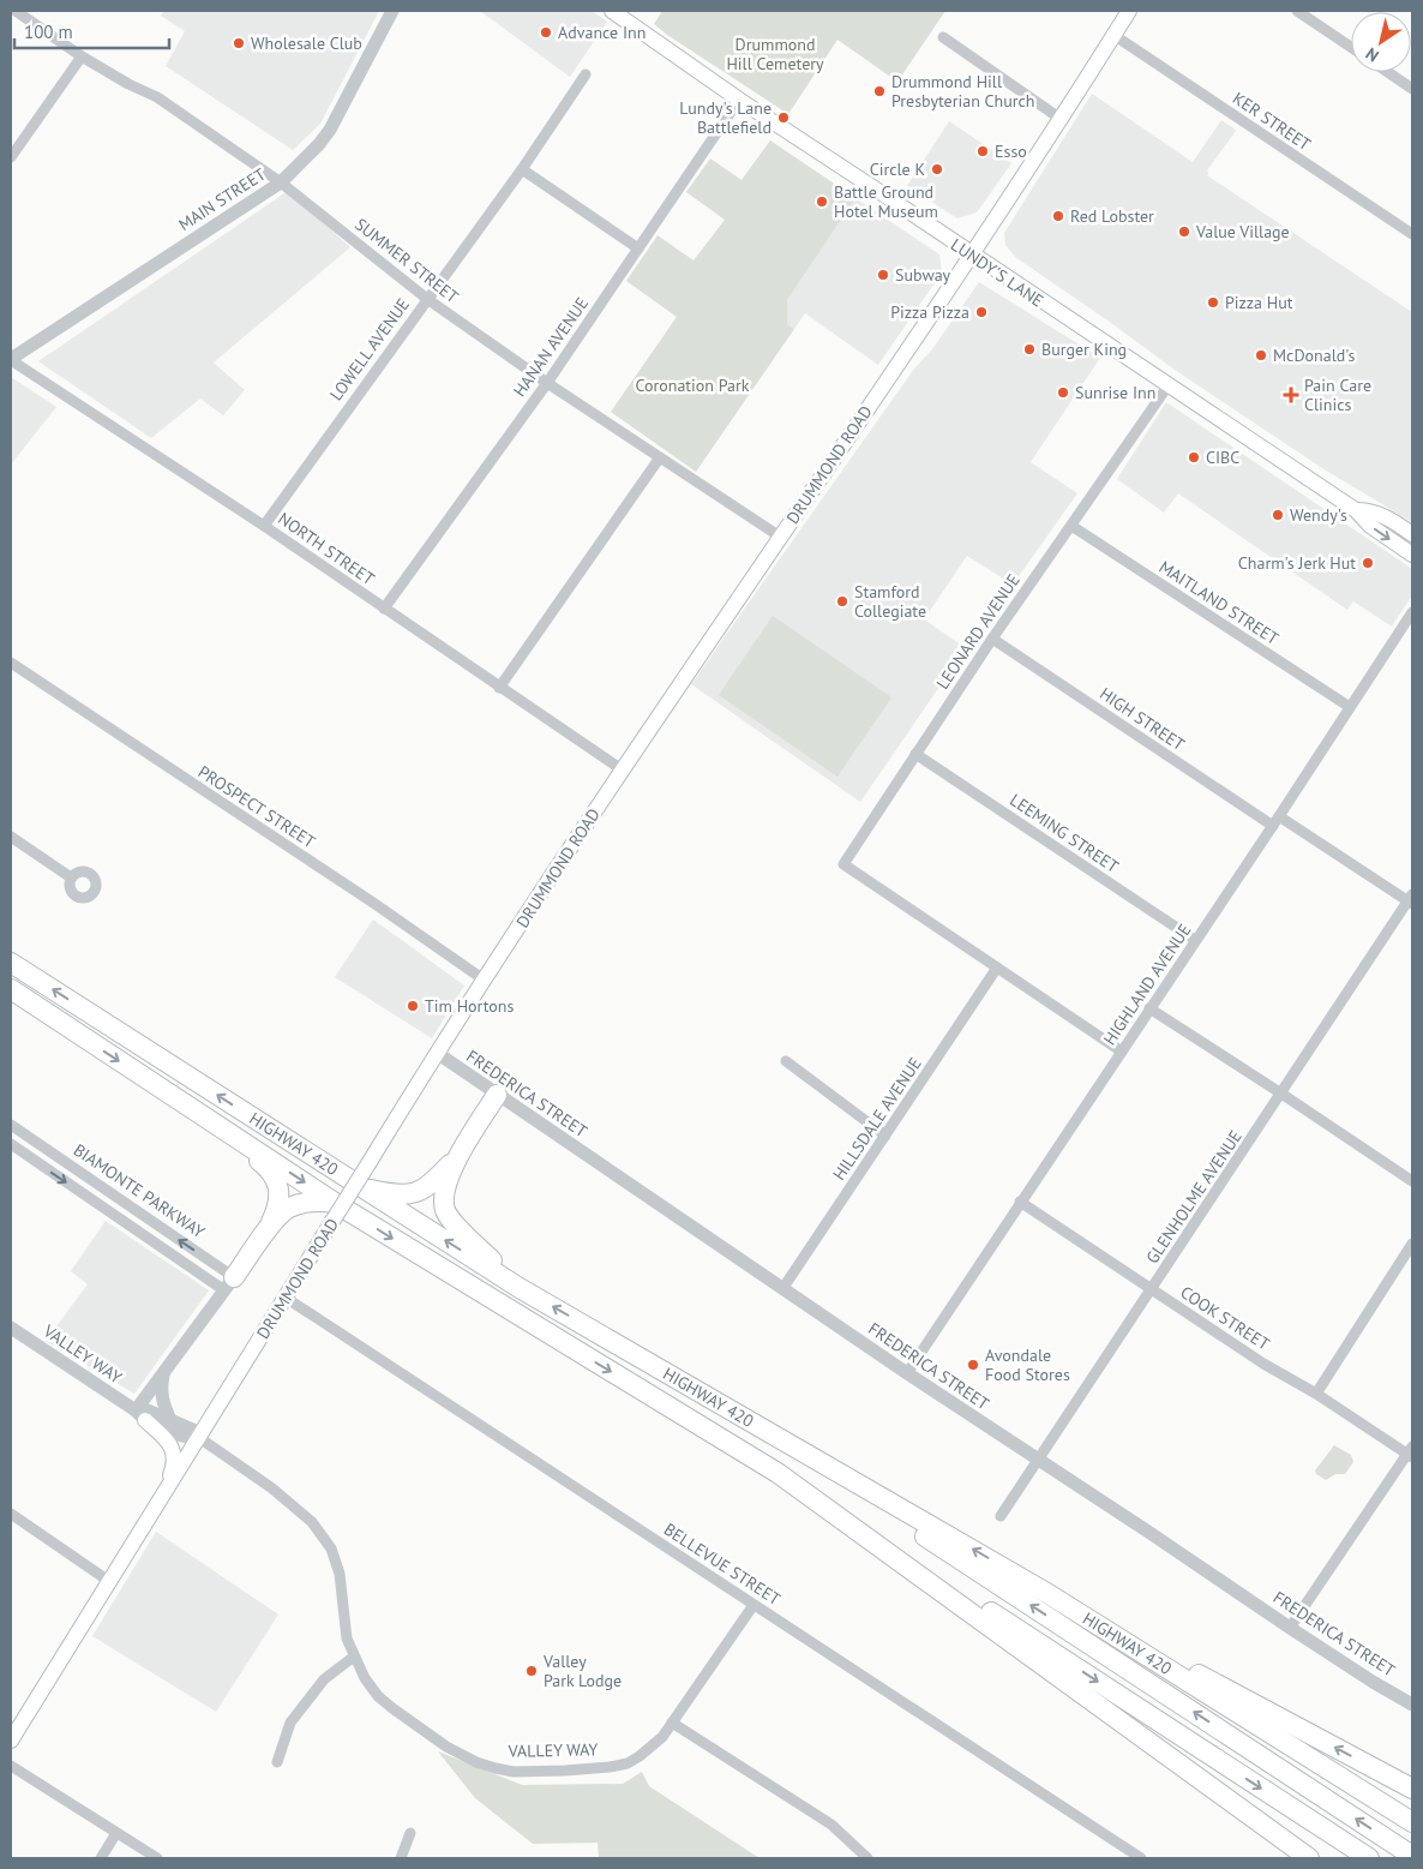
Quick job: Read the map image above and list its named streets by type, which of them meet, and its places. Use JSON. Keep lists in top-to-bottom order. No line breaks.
{"streets":{"highway":["HIGHWAY 420"],"main road":["LUNDY'S LANE","DRUMMOND ROAD"],"street":["KER STREET","MAIN STREET","SUMMER STREET","HANAN AVENUE","LOWELL AVENUE","NORTH STREET","MAITLAND STREET","LEONARD AVENUE","HIGH STREET","PROSPECT STREET","LEEMING STREET","HIGHLAND AVENUE","FREDERICA STREET","HILLSDALE AVENUE","BIAMONTE PARKWAY","GLENHOLME AVENUE","COOK STREET","VALLEY WAY","BELLEVUE STREET"]},"crossings":[["KER STREET","DRUMMOND ROAD"],["MAIN STREET","SUMMER STREET"],["MAIN STREET","NORTH STREET"],["SUMMER STREET","HANAN AVENUE"],["SUMMER STREET","LOWELL AVENUE"],["SUMMER STREET","DRUMMOND ROAD"],["LUNDY'S LANE","HANAN AVENUE"],["LUNDY'S LANE","DRUMMOND ROAD"],["LUNDY'S LANE","LEONARD AVENUE"],["HANAN AVENUE","NORTH STREET"],["LOWELL AVENUE","NORTH STREET"],["DRUMMOND ROAD","NORTH STREET"],["DRUMMOND ROAD","PROSPECT STREET"],["DRUMMOND ROAD","FREDERICA STREET"],["DRUMMOND ROAD","VALLEY WAY"],["DRUMMOND ROAD","BELLEVUE STREET"],["MAITLAND STREET","LEONARD AVENUE"],["MAITLAND STREET","HIGHLAND AVENUE"],["LEONARD AVENUE","HIGH STREET"],["LEONARD AVENUE","LEEMING STREET"],["LEONARD AVENUE","HILLSDALE AVENUE"],["HIGH STREET","HIGHLAND AVENUE"],["HIGH STREET","GLENHOLME AVENUE"],["LEEMING STREET","HIGHLAND AVENUE"],["HIGHLAND AVENUE","FREDERICA STREET"],["HIGHLAND AVENUE","COOK STREET"],["FREDERICA STREET","HILLSDALE AVENUE"],["FREDERICA STREET","GLENHOLME AVENUE"],["GLENHOLME AVENUE","COOK STREET"],["VALLEY WAY","BELLEVUE STREET"]],"parks":["Drummond Hill Cemetery","Coronation Park"],"places":{"other":["Advance Inn","Wholesale Club","Drummond Hill Presbyterian Church","Lundy's Lane Battlefield","Esso","Circle K","Battle Ground Hotel Museum","Red Lobster","Value Village","Subway","Pizza Hut","Pizza Pizza","Burger King","McDonald's","Sunrise Inn","CIBC","Wendy's","Charm's Jerk Hut","Stamford Collegiate","Tim Hortons","Avondale Food Stores","Valley Park Lodge"],"health":["Pain Care Clinics"]},"scale_bar":"100 m","north":"bottom left"}
